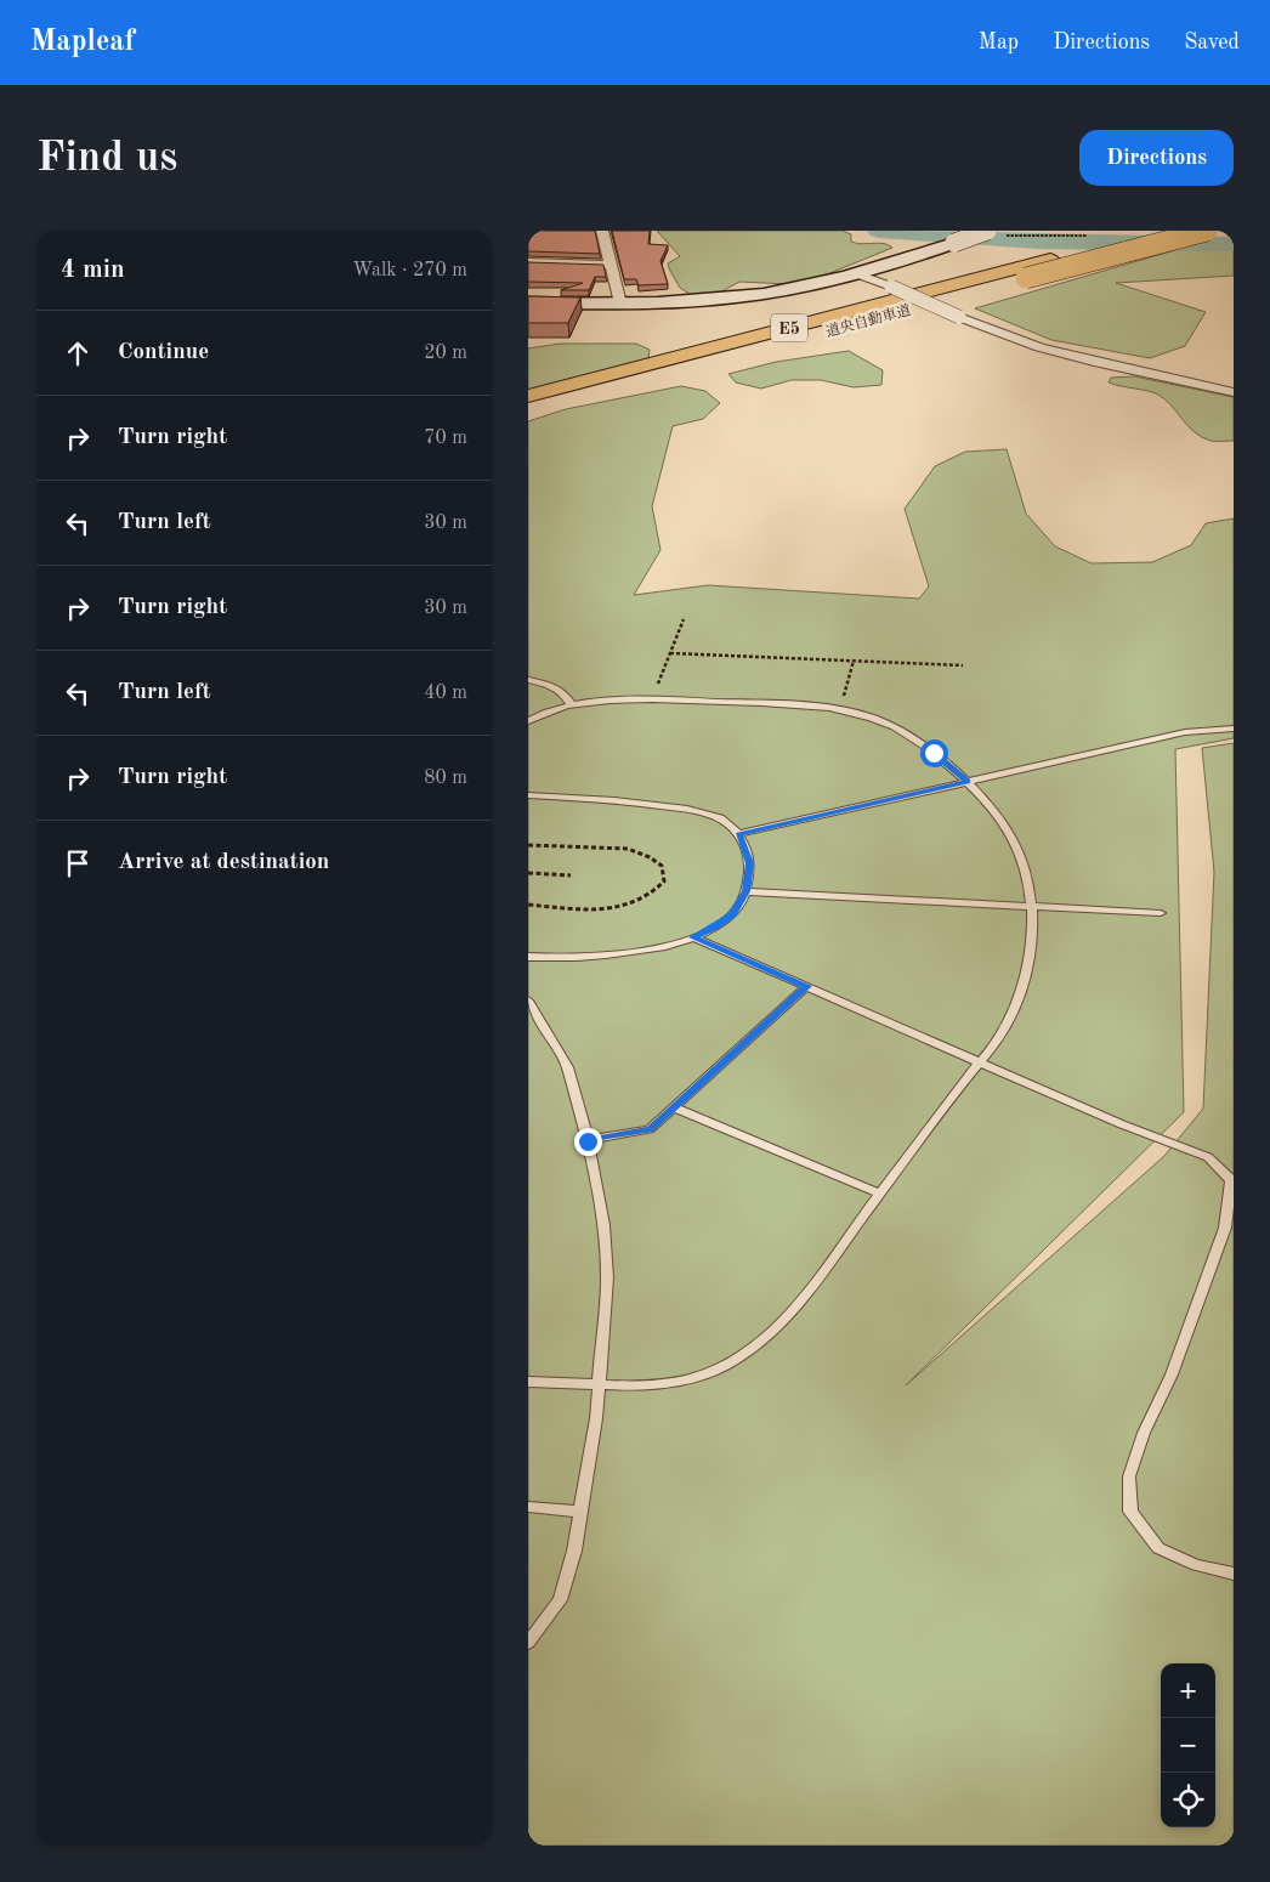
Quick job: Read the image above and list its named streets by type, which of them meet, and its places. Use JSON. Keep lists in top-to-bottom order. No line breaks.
{"streets":{"highway":["道央自動車道","E5"]},"page":{"header":"Mapleaf","nav":["Map","Directions","Saved"],"buttons":"Directions","title":"Find us","heading":["4 min","Walk · 270 m"],"list":[["Continue","20 m"],["Turn right","70 m"],["Turn left","30 m"],["Turn right","30 m"],["Turn left","40 m"],["Turn right","80 m"],"Arrive at destination"],"map_buttons":["+","−"]}}
